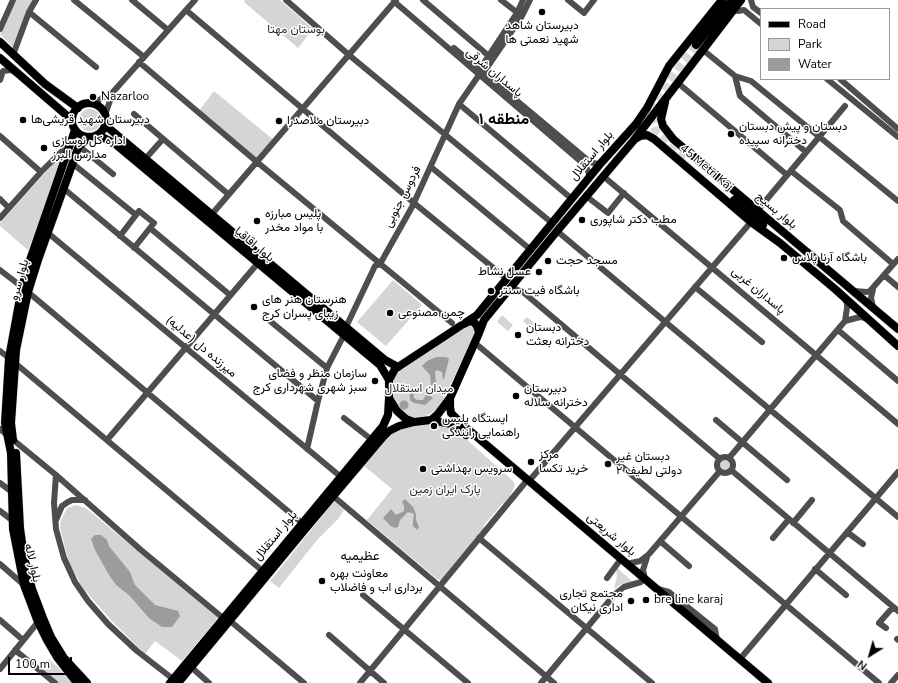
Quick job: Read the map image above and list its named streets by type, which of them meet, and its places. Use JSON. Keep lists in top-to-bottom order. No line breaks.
{"streets":{"main road":["بلوار استقلال","45 Metri Kaj","بلوار بسیج","بلوار اقاقیا","بلوار سرو","بلوار شریعتی","بلوار لاله"],"street":["پاسداران شرقی","فردوس جنوبی","پاسداران غربی","میرزنده دل (عدلیه)"]},"crossings":[["پاسداران شرقی","فردوس جنوبی"],["بلوار استقلال","45 Metri Kaj"],["بلوار استقلال","بلوار بسیج"],["بلوار استقلال","پاسداران غربی"],["بلوار استقلال","میرزنده دل (عدلیه)"],["45 Metri Kaj","بلوار بسیج"],["فردوس جنوبی","بلوار اقاقیا"],["فردوس جنوبی","میرزنده دل (عدلیه)"],["بلوار اقاقیا","بلوار سرو"],["بلوار سرو","میرزنده دل (عدلیه)"],["بلوار سرو","بلوار لاله"]],"districts":["منطقه ۱","عظیمیه"],"parks":["بوستان مهتا","میدان استقلال","پارک ایران زمین"],"places":["دبیرستان شاهد شهید نعمتی ها","Nazarloo","دبیرستان شهید قریشی‌ها","دبیرستان ملاصدرا","دبستان و پیش دبستان دخترانه سپیده","اداره کل نوسازی مدارس البرز","مطب دکتر شاپوری","پلیس مبارزه با مواد مخدر","باشگاه آرنا پلاس","مسجد حجت","عسل نشاط","باشگاه فیت سنتر","هنرستان هنر های زیبای پسران کرج","چمن مصنوعی","دبستان دخترانه بعثت","سازمان منظر و فضای سبز شهری شهرداری کرج","دبیرستان دخترانه سلاله","ایستگاه پلیس راهنمایی رانندگی","مرکز خرید تکسا","دبستان غیر دولتی لطیف ۲","سرویس بهداشتی","معاونت بهره برداری اب و فاضلاب","bre line karaj","مجتمع تجاری اداری نیکان"],"legend":["Road","Park","Water"],"scale_bar":"100 m","north":"bottom left"}
